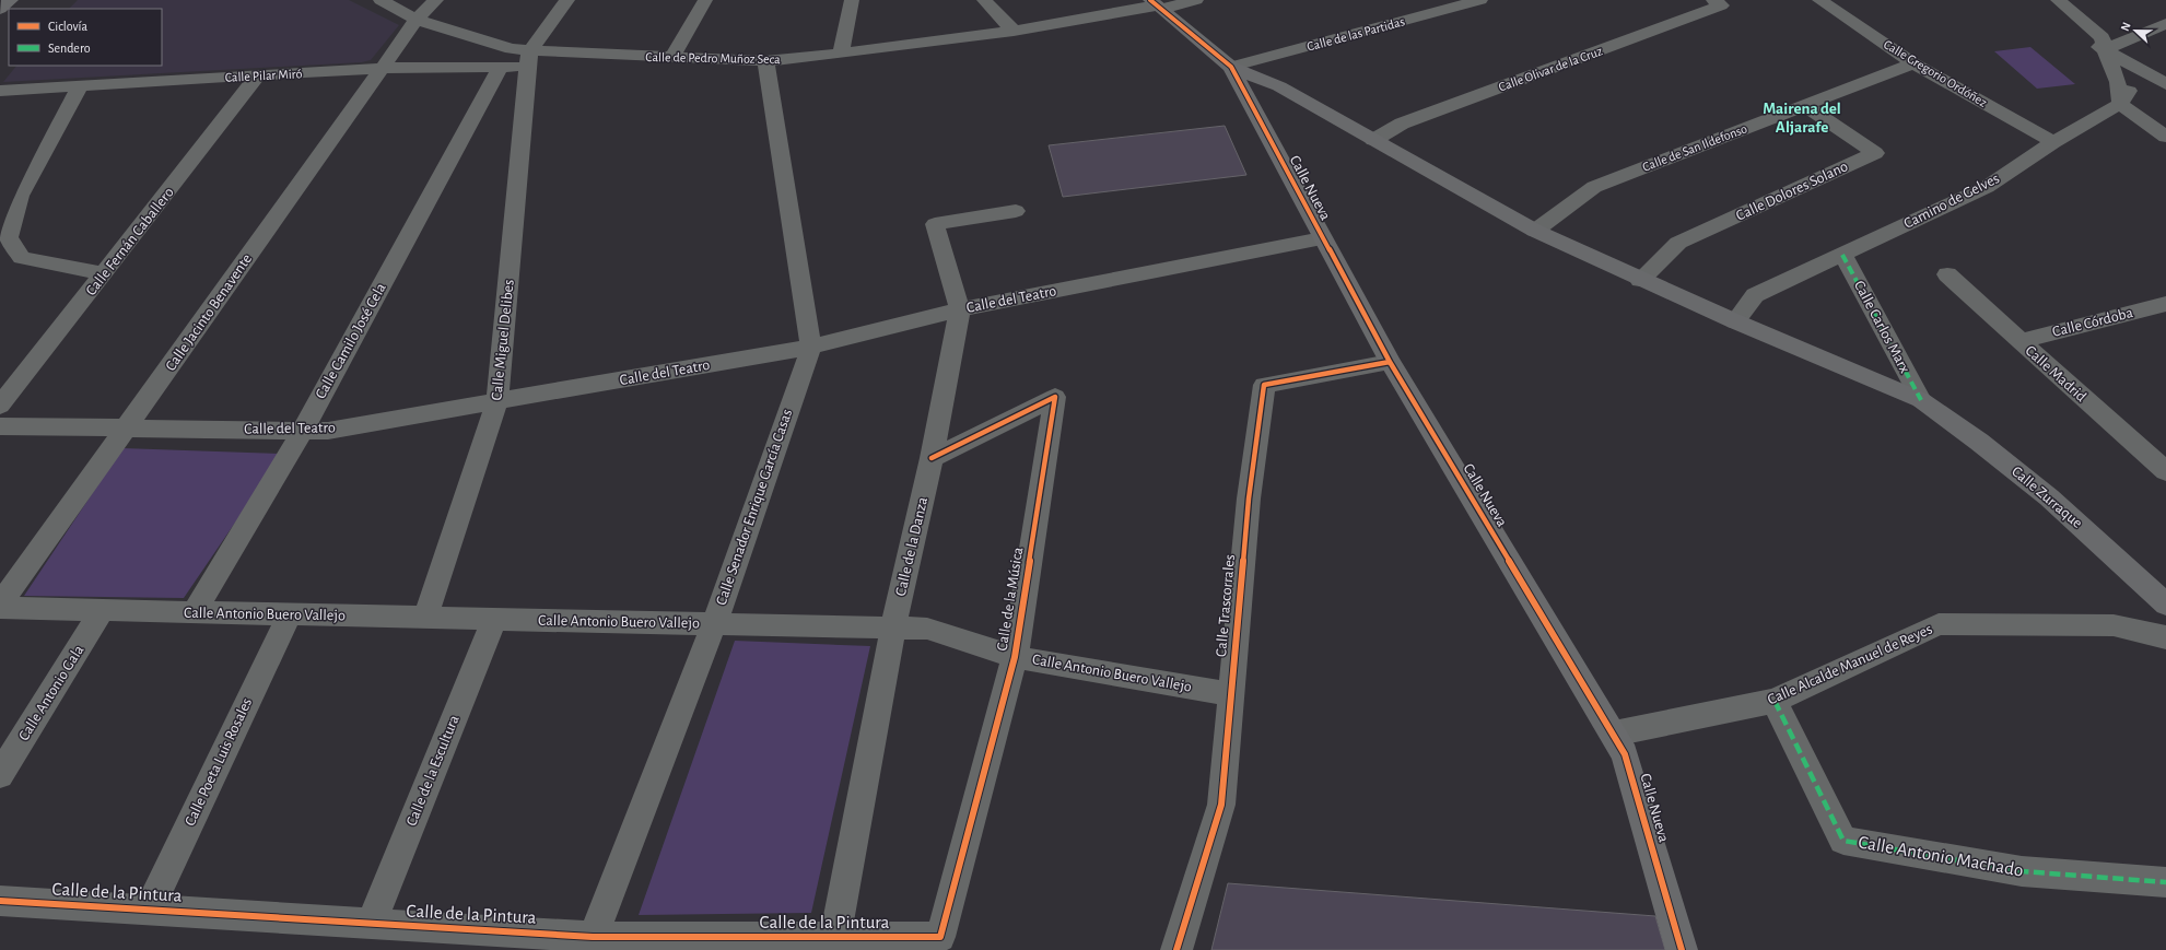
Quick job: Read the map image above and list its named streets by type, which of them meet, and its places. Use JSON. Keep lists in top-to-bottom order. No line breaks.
{"streets":{"main road":["Calle Nueva","Calle Zurraque"],"street":["Calle de las Partidas","Calle de Pedro Muñoz Seca","Calle Olivar de la Cruz","Calle Gregorio Ordóñez","Calle Pilar Miró","Calle de San Ildefonso","Calle Dolores Solano","Camino de Gelves","Calle Fernán Caballero","Calle del Teatro","Calle Jacinto Benavente","Calle Córdoba","Calle Carlos Marx","Calle Miguel Delibes","Calle Camilo José Cela","Calle Madrid","Calle Senador Enrique García Casas","Calle de la Danza","Calle de la Música","Calle Trascorrales","Calle Antonio Buero Vallejo","Calle Alcalde Manuel de Reyes","Calle Antonio Gala","Calle Poeta Luis Rosales","Calle de la Escultura","Calle Antonio Machado","Calle de la Pintura"]},"crossings":[["Calle de las Partidas","Calle Nueva"],["Calle de las Partidas","Calle Zurraque"],["Calle de Pedro Muñoz Seca","Calle Pilar Miró"],["Calle de Pedro Muñoz Seca","Calle Jacinto Benavente"],["Calle de Pedro Muñoz Seca","Calle Miguel Delibes"],["Calle de Pedro Muñoz Seca","Calle Senador Enrique García Casas"],["Calle Olivar de la Cruz","Calle Zurraque"],["Calle Gregorio Ordóñez","Calle de San Ildefonso"],["Calle Gregorio Ordóñez","Camino de Gelves"],["Calle Pilar Miró","Calle Fernán Caballero"],["Calle Pilar Miró","Calle Jacinto Benavente"],["Calle Pilar Miró","Calle Miguel Delibes"],["Calle Pilar Miró","Calle Camilo José Cela"],["Calle de San Ildefonso","Calle Dolores Solano"],["Calle de San Ildefonso","Calle Zurraque"],["Calle Nueva","Calle del Teatro"],["Calle Nueva","Calle Zurraque"],["Calle Nueva","Calle Trascorrales"],["Calle Nueva","Calle Alcalde Manuel de Reyes"],["Calle Dolores Solano","Calle Zurraque"],["Camino de Gelves","Calle Carlos Marx"],["Camino de Gelves","Calle Zurraque"],["Calle del Teatro","Calle Jacinto Benavente"],["Calle del Teatro","Calle Miguel Delibes"],["Calle del Teatro","Calle Camilo José Cela"],["Calle del Teatro","Calle Senador Enrique García Casas"],["Calle del Teatro","Calle de la Danza"],["Calle Córdoba","Calle Madrid"],["Calle Carlos Marx","Calle Zurraque"],["Calle Miguel Delibes","Calle Antonio Buero Vallejo"],["Calle Camilo José Cela","Calle Antonio Buero Vallejo"],["Calle Senador Enrique García Casas","Calle Antonio Buero Vallejo"],["Calle Senador Enrique García Casas","Calle de la Pintura"],["Calle de la Danza","Calle de la Música"],["Calle de la Danza","Calle Antonio Buero Vallejo"],["Calle de la Danza","Calle de la Pintura"],["Calle de la Música","Calle Antonio Buero Vallejo"],["Calle de la Música","Calle de la Pintura"],["Calle Trascorrales","Calle Antonio Buero Vallejo"],["Calle Antonio Buero Vallejo","Calle Antonio Gala"],["Calle Antonio Buero Vallejo","Calle Poeta Luis Rosales"],["Calle Antonio Buero Vallejo","Calle de la Escultura"],["Calle Alcalde Manuel de Reyes","Calle Antonio Machado"],["Calle Poeta Luis Rosales","Calle de la Pintura"],["Calle de la Escultura","Calle de la Pintura"]],"districts":["Mairena del Aljarafe"],"legend":["Ciclovía","Sendero"],"north":"left"}
